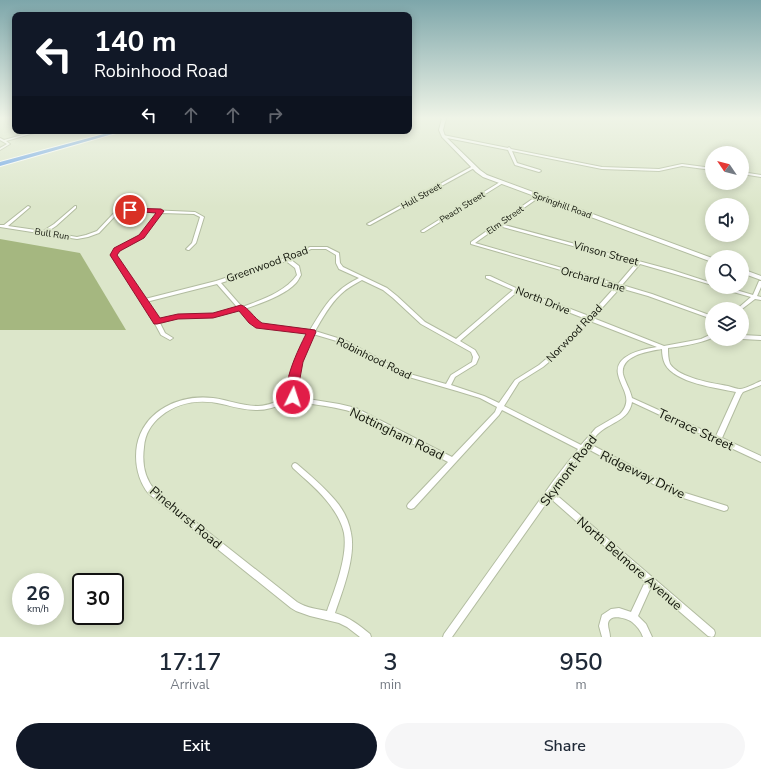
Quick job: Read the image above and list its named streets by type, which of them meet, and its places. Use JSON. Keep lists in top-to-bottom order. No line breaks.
{"streets":{"street":["Hull Street","Springhill Road","Peach Street","Elm Street","Bull Run","Vinson Street","Greenwood Road","Orchard Lane","North Drive","Norwood Road","Robinhood Road","Terrace Street","Nottingham Road","Skymont Road","Ridgeway Drive","Pinehurst Road","North Belmore Avenue"]},"crossings":[["Hull Street","Springhill Road"],["Springhill Road","Peach Street"],["Springhill Road","Elm Street"],["Elm Street","Vinson Street"],["Elm Street","Orchard Lane"],["Vinson Street","Norwood Road"],["Greenwood Road","Robinhood Road"],["Orchard Lane","Norwood Road"],["North Drive","Norwood Road"],["Norwood Road","Robinhood Road"],["Norwood Road","Nottingham Road"],["Robinhood Road","Skymont Road"],["Robinhood Road","Ridgeway Drive"],["Terrace Street","Skymont Road"],["Nottingham Road","Pinehurst Road"],["Skymont Road","Ridgeway Drive"],["Skymont Road","North Belmore Avenue"]],"north":"top left","page":{"turn":["140 m","Robinhood Road"],"speed":"26 km/h","limit":"30","eta":["17:17","Arrival","3","min","950","m"],"buttons":["Exit","Share"]}}
